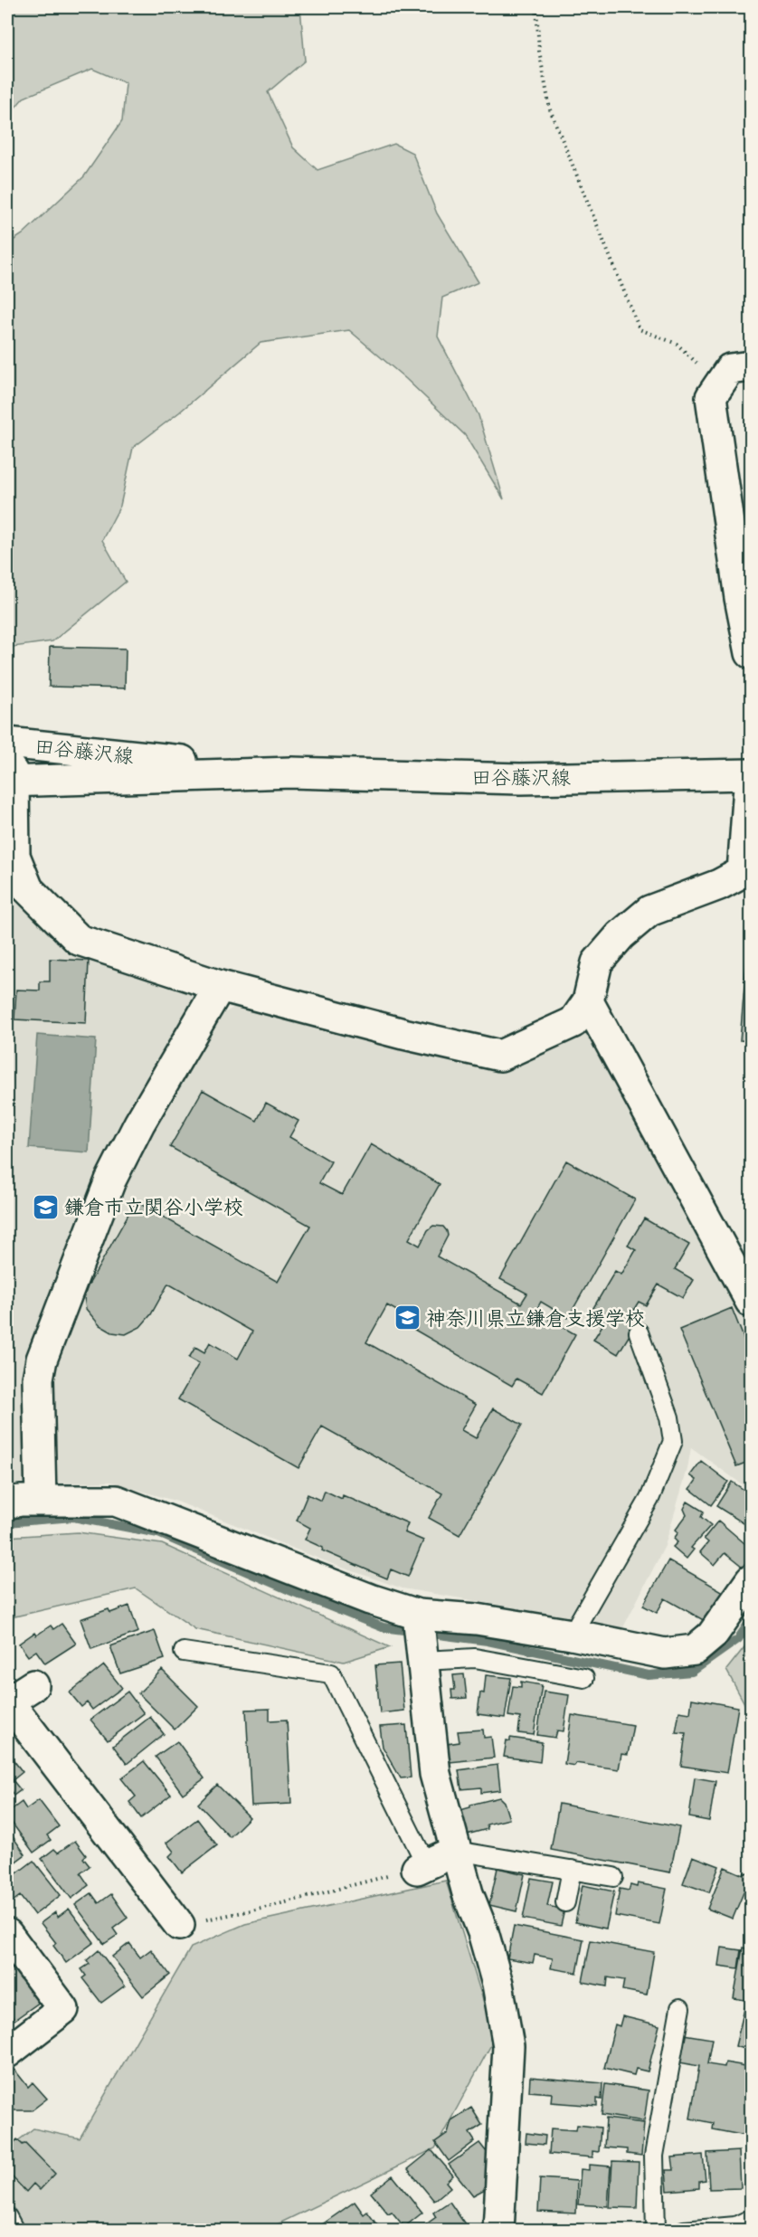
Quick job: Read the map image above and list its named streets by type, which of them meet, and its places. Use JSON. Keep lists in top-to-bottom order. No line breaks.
{"streets":{"street":["田谷藤沢線"]},"places":{"school or university":["鎌倉市立関谷小学校","神奈川県立鎌倉支援学校"]}}
